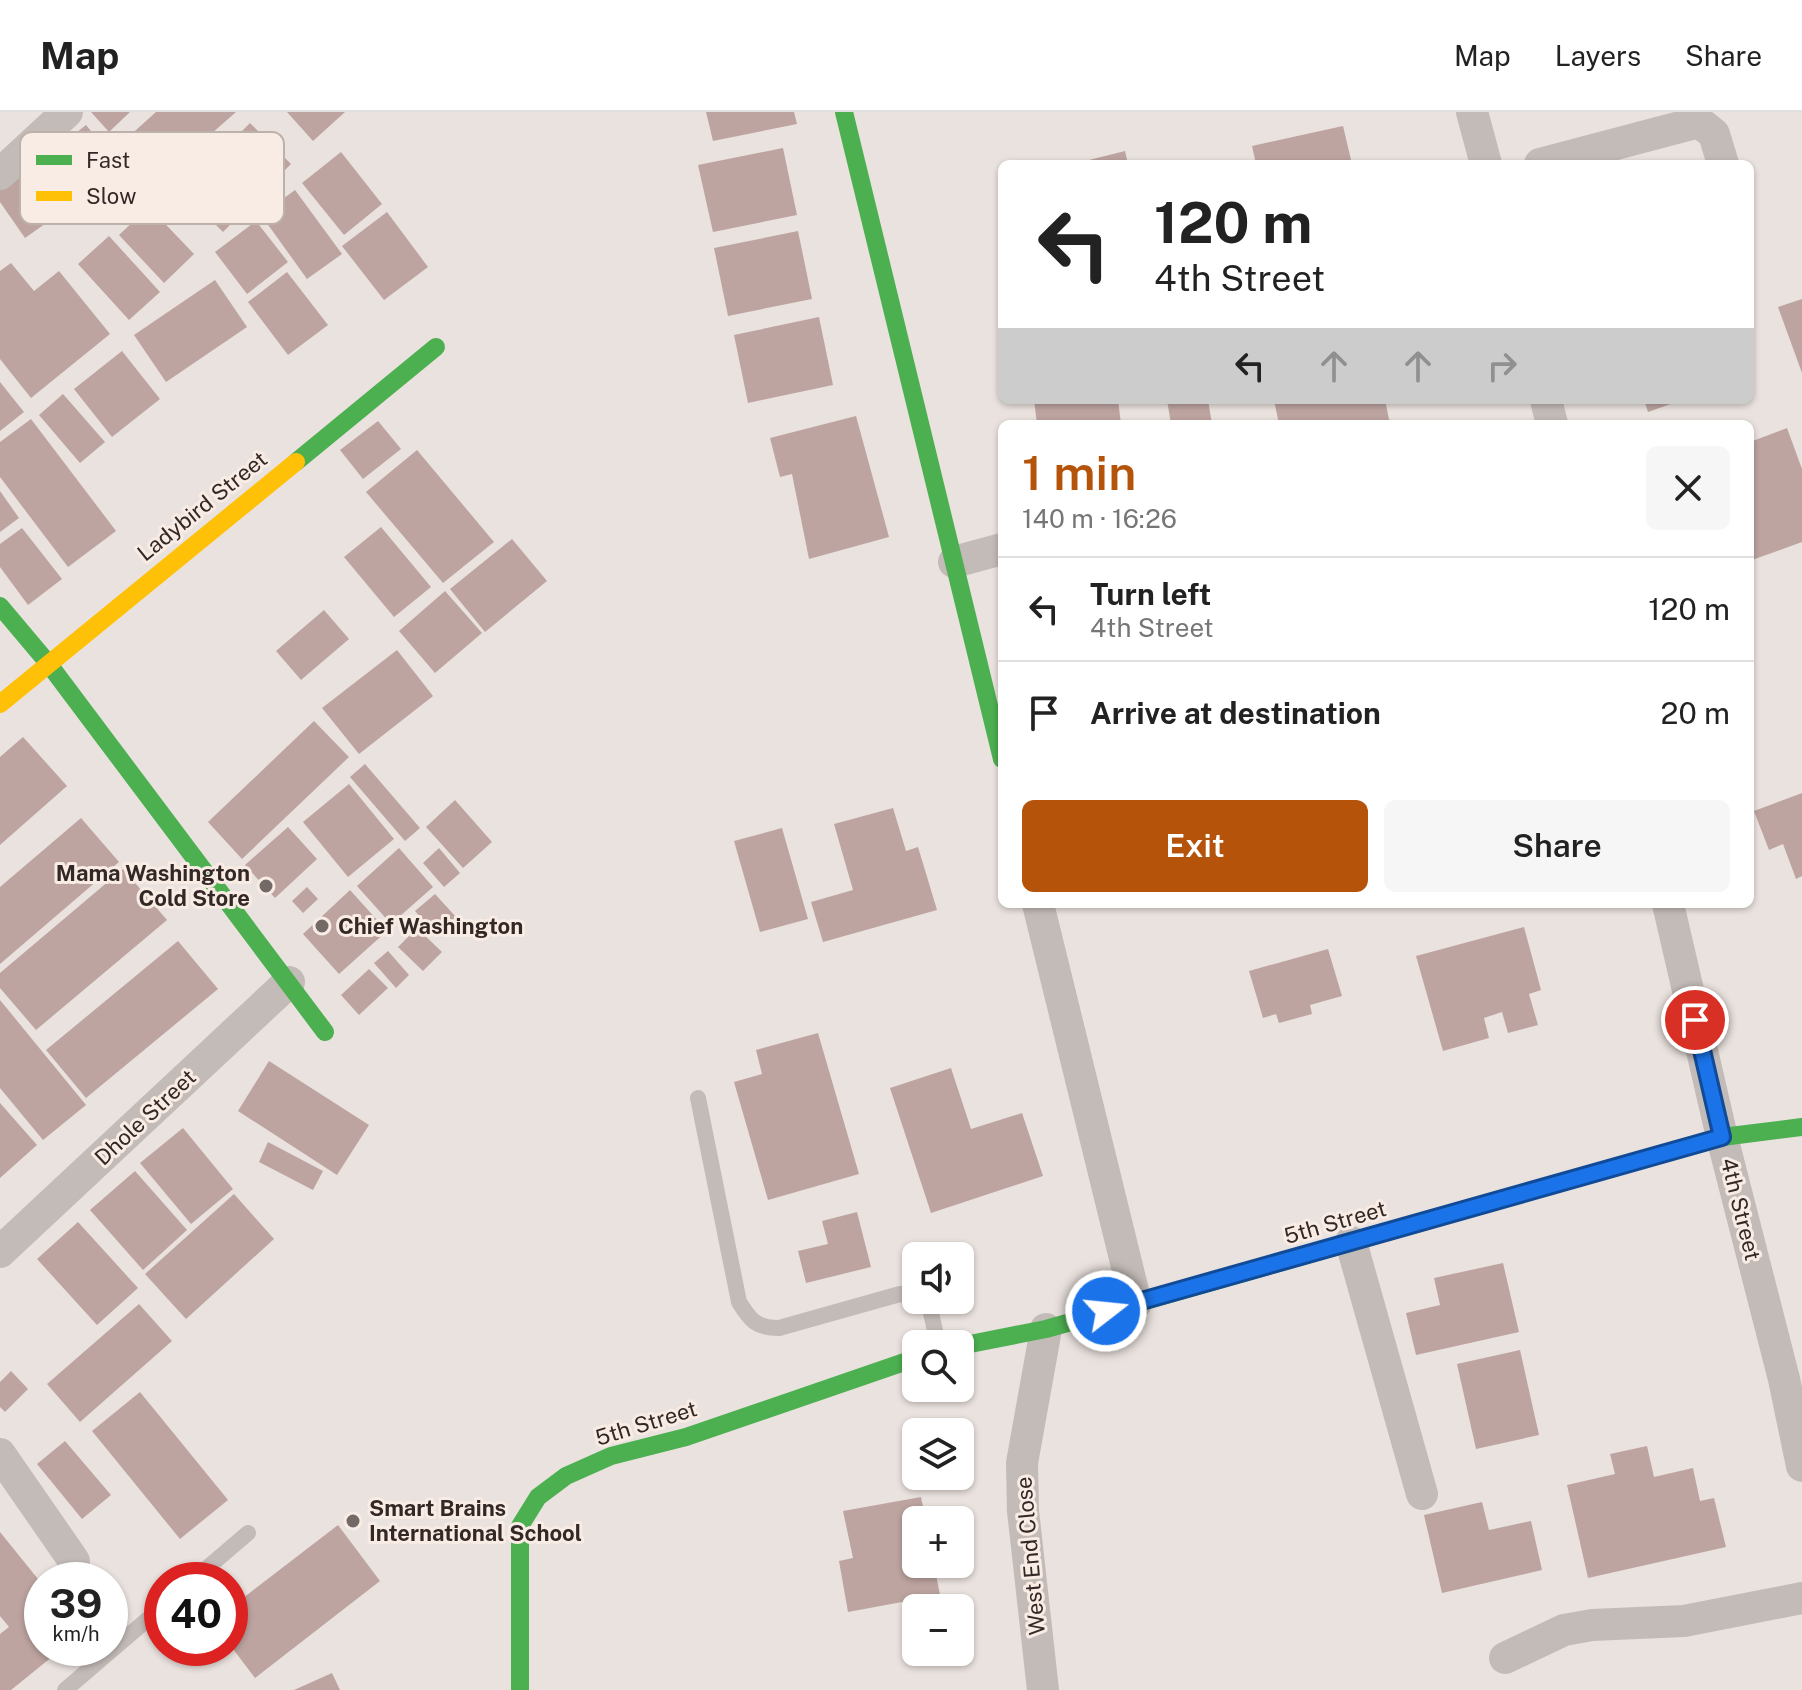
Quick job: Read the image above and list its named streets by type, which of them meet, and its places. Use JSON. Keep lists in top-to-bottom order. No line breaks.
{"streets":{"street":["Ladybird Street","Dhole Street","4th Street","5th Street","West End Close"]},"crossings":[["4th Street","5th Street"],["5th Street","West End Close"]],"places":["Mama Washington Cold Store","Chief Washington","Smart Brains International School"],"legend":["Fast","Slow"],"page":{"header":"Map","nav":["Map","Layers","Share"],"turn":["120 m","4th Street"],"heading":["1 min","140 m · 16:26"],"list":[{"name":"Turn left","note":"4th Street","value":"120 m"},{"name":"Arrive at destination","value":"20 m"}],"buttons":["Exit","Share"],"map_buttons":["+","−"],"speed":"39 km/h","limit":"40"}}
